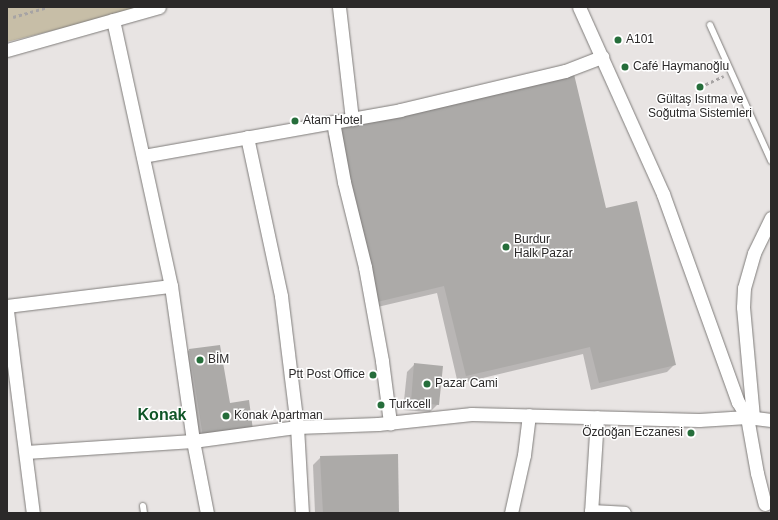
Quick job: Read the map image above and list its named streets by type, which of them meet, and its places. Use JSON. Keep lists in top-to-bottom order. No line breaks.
{"districts":["Konak"],"places":["A101","Café Haymanoğlu","Gültaş Isıtma ve Soğutma Sistemleri","Atam Hotel","Burdur Halk Pazar","BİM","Ptt Post Office","Pazar Cami","Turkcell","Konak Apartman","Özdoğan Eczanesi"]}
